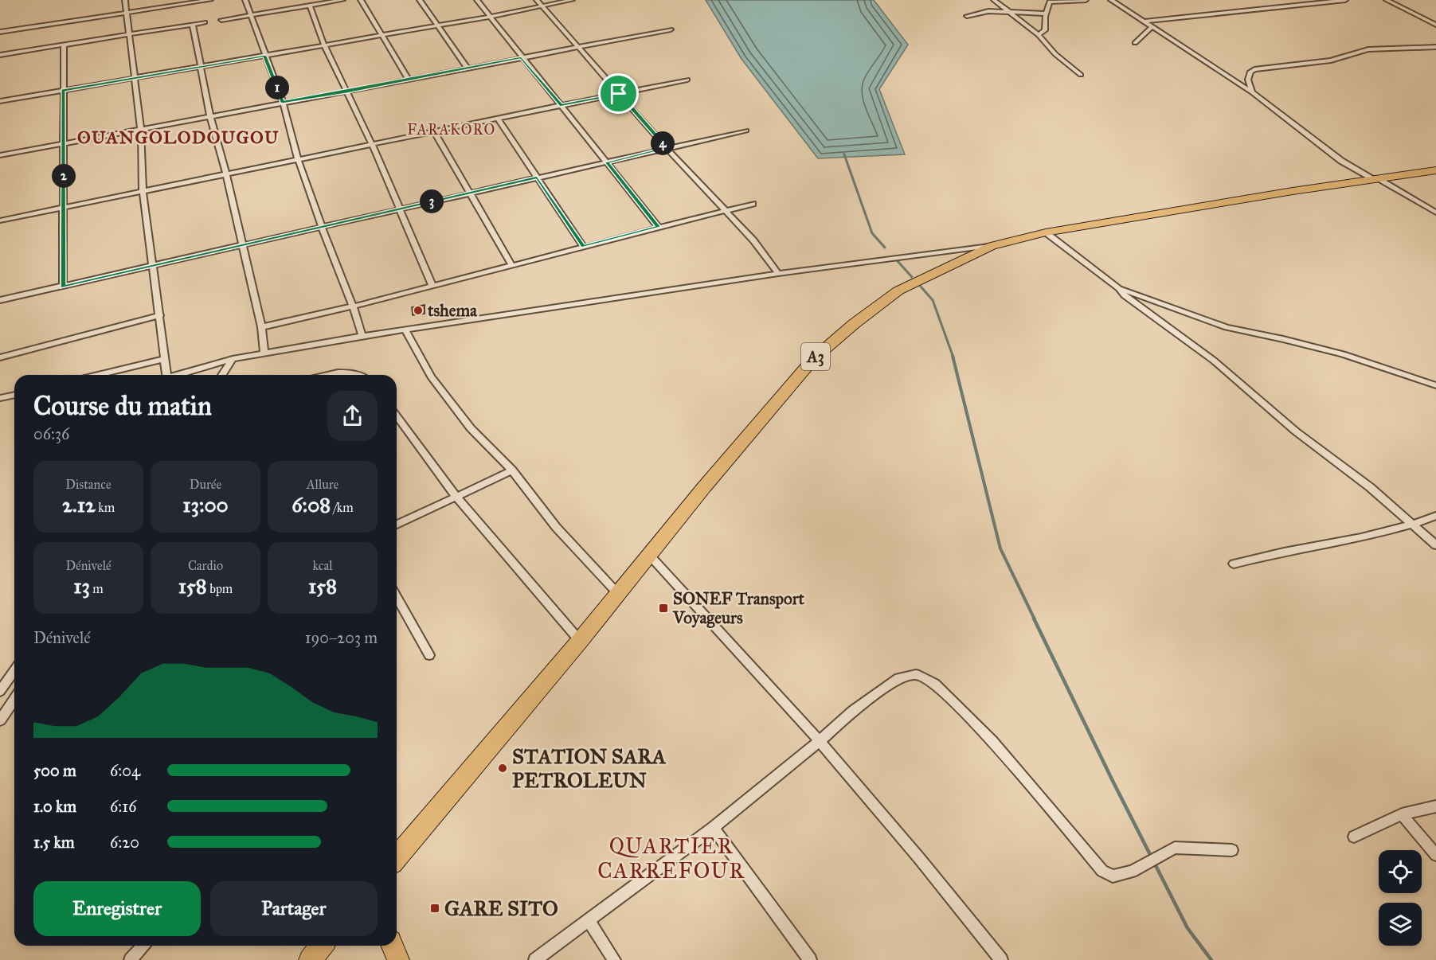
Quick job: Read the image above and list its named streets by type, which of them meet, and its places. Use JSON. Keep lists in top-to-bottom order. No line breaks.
{"streets":{"highway":["A3"]},"districts":["FARAKORO","OUANGOLODOUGOU","QUARTIER CARREFOUR"],"places":{"other":["tshema","STATION SARA PETROLEUN"],"transit":["SONEF Transport Voyageurs","GARE SITO"]},"page":{"pins":["1","4","2","3"],"heading":["Course du matin","06:36"],"stats":[["Distance","2.12 km"],["Durée","13:00"],["Allure","6:08 /km"],["Dénivelé","13 m"],["Cardio","158 bpm"],["kcal","158"]],"chart":["Dénivelé","190–203 m"],"list":[{"name":"500 m","note":"6:04"},{"name":"1.0 km","note":"6:16"},{"name":"1.5 km","note":"6:20"}],"buttons":["Enregistrer","Partager"]}}
